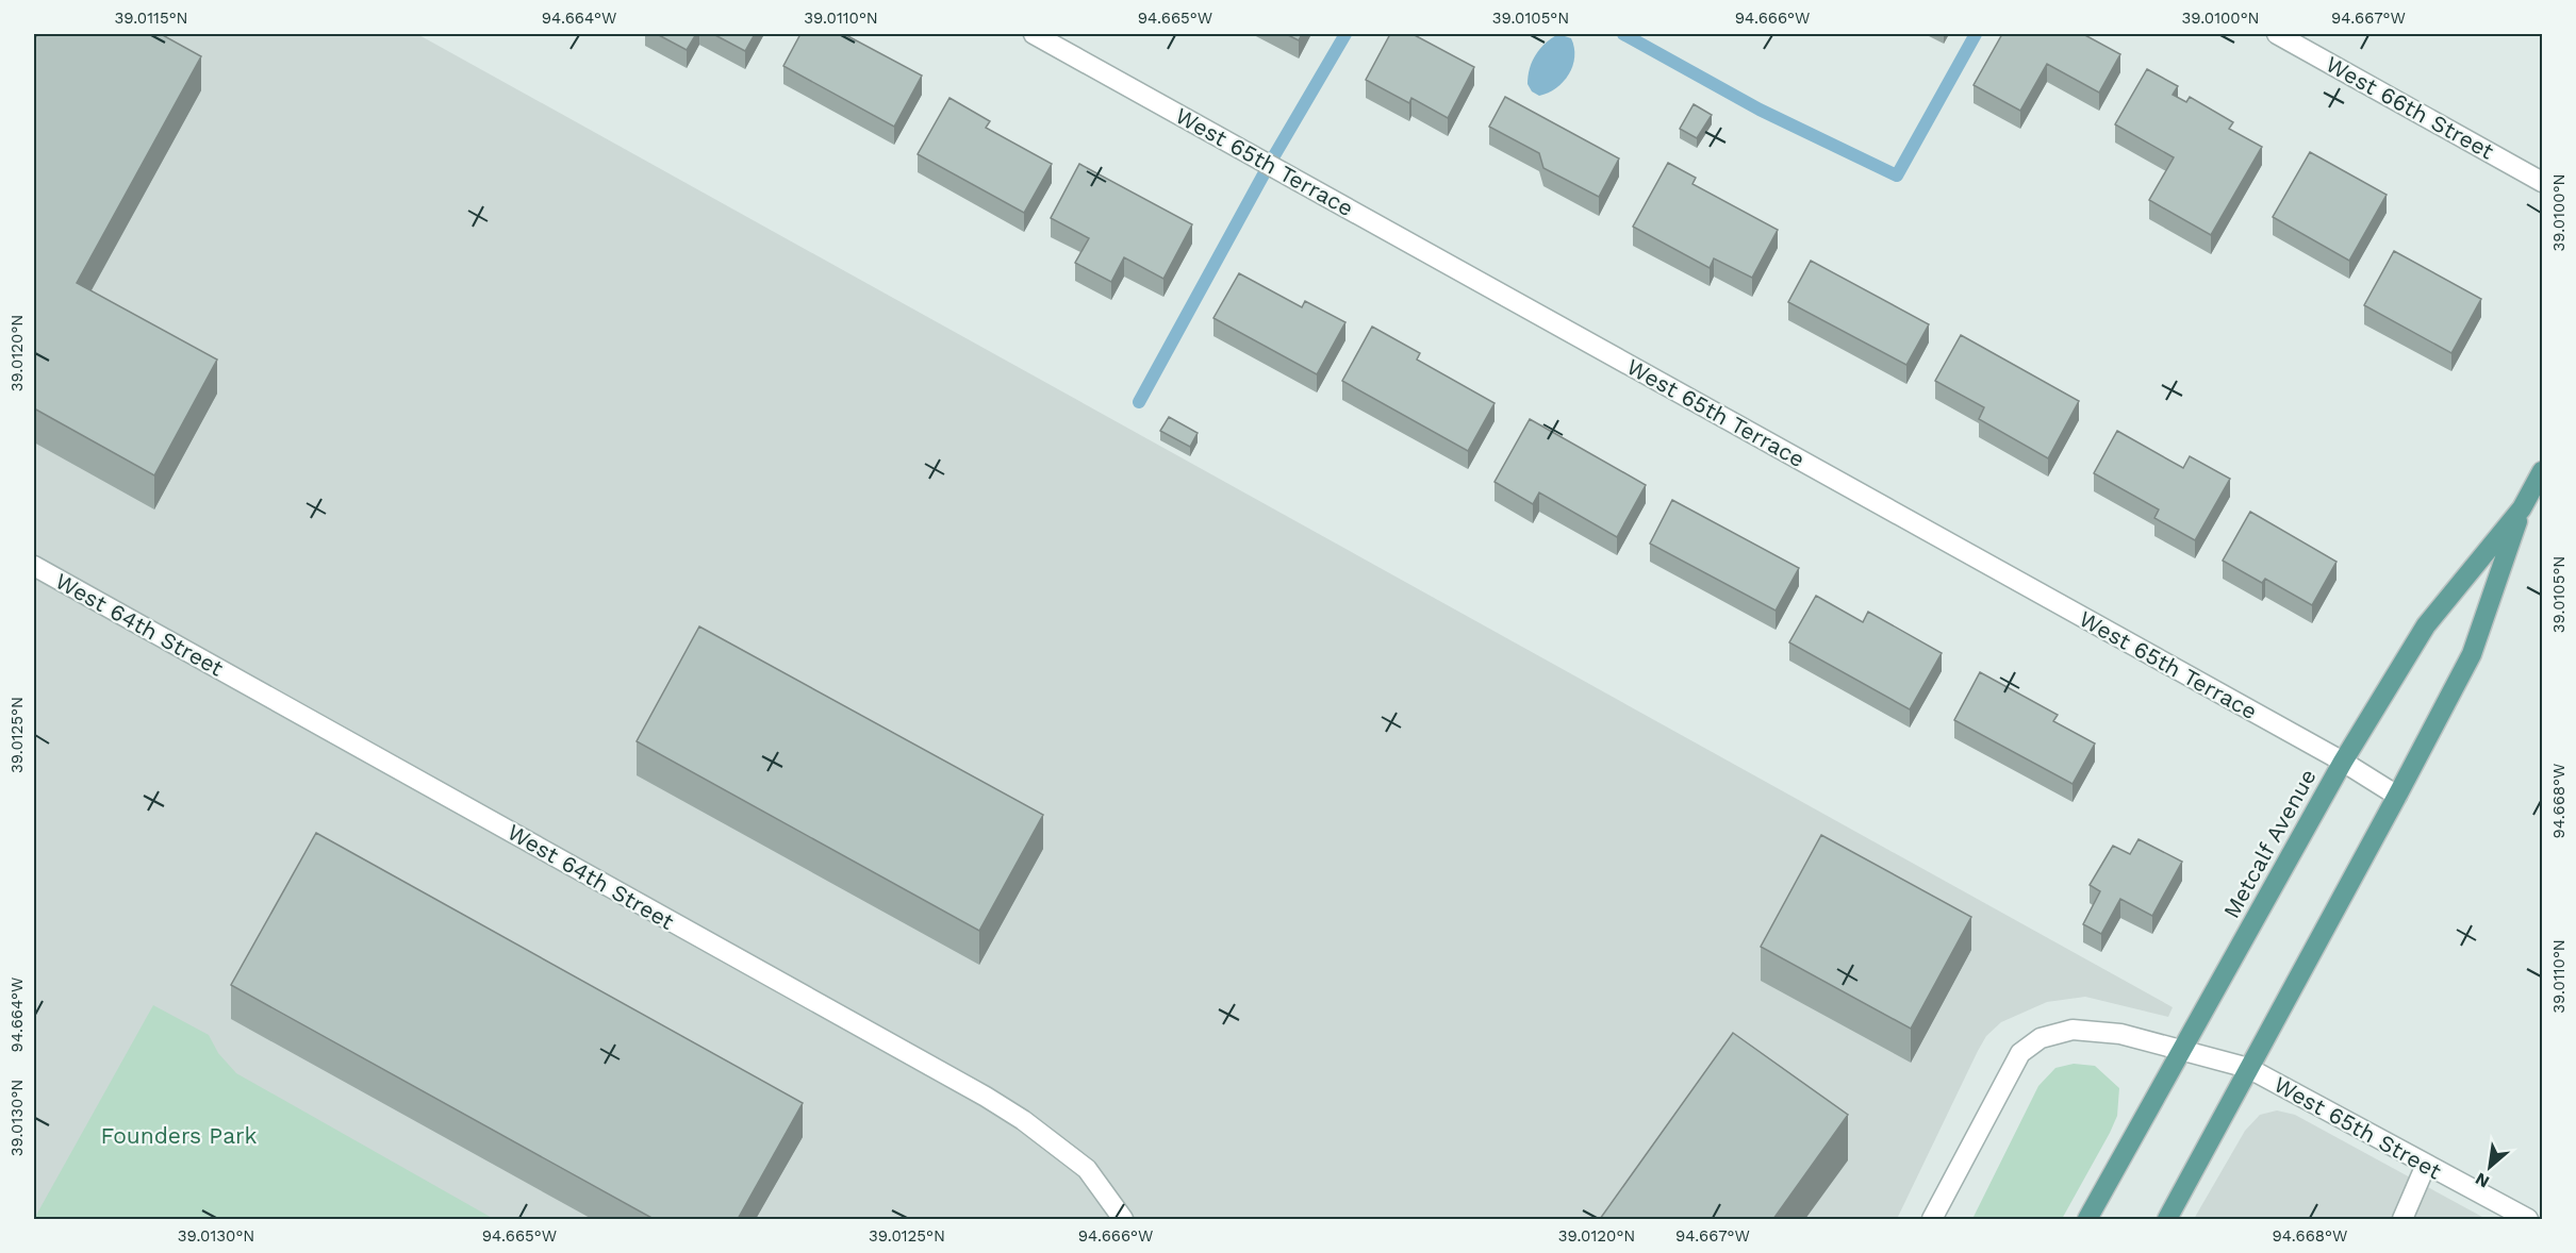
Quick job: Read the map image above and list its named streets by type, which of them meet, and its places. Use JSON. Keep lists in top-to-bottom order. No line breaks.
{"streets":{"main road":["Metcalf Avenue"],"street":["West 66th Street","West 65th Terrace","West 64th Street","West 65th Street"]},"crossings":[["West 65th Terrace","Metcalf Avenue"],["Metcalf Avenue","West 65th Street"]],"parks":["Founders Park"],"north":"bottom left","coordinates":["39.0115°N","94.664°W","39.0110°N","94.665°W","39.0105°N","94.666°W","39.0100°N","94.667°W","39.0120°N","39.0125°N","94.668°W","39.0130°N"]}
